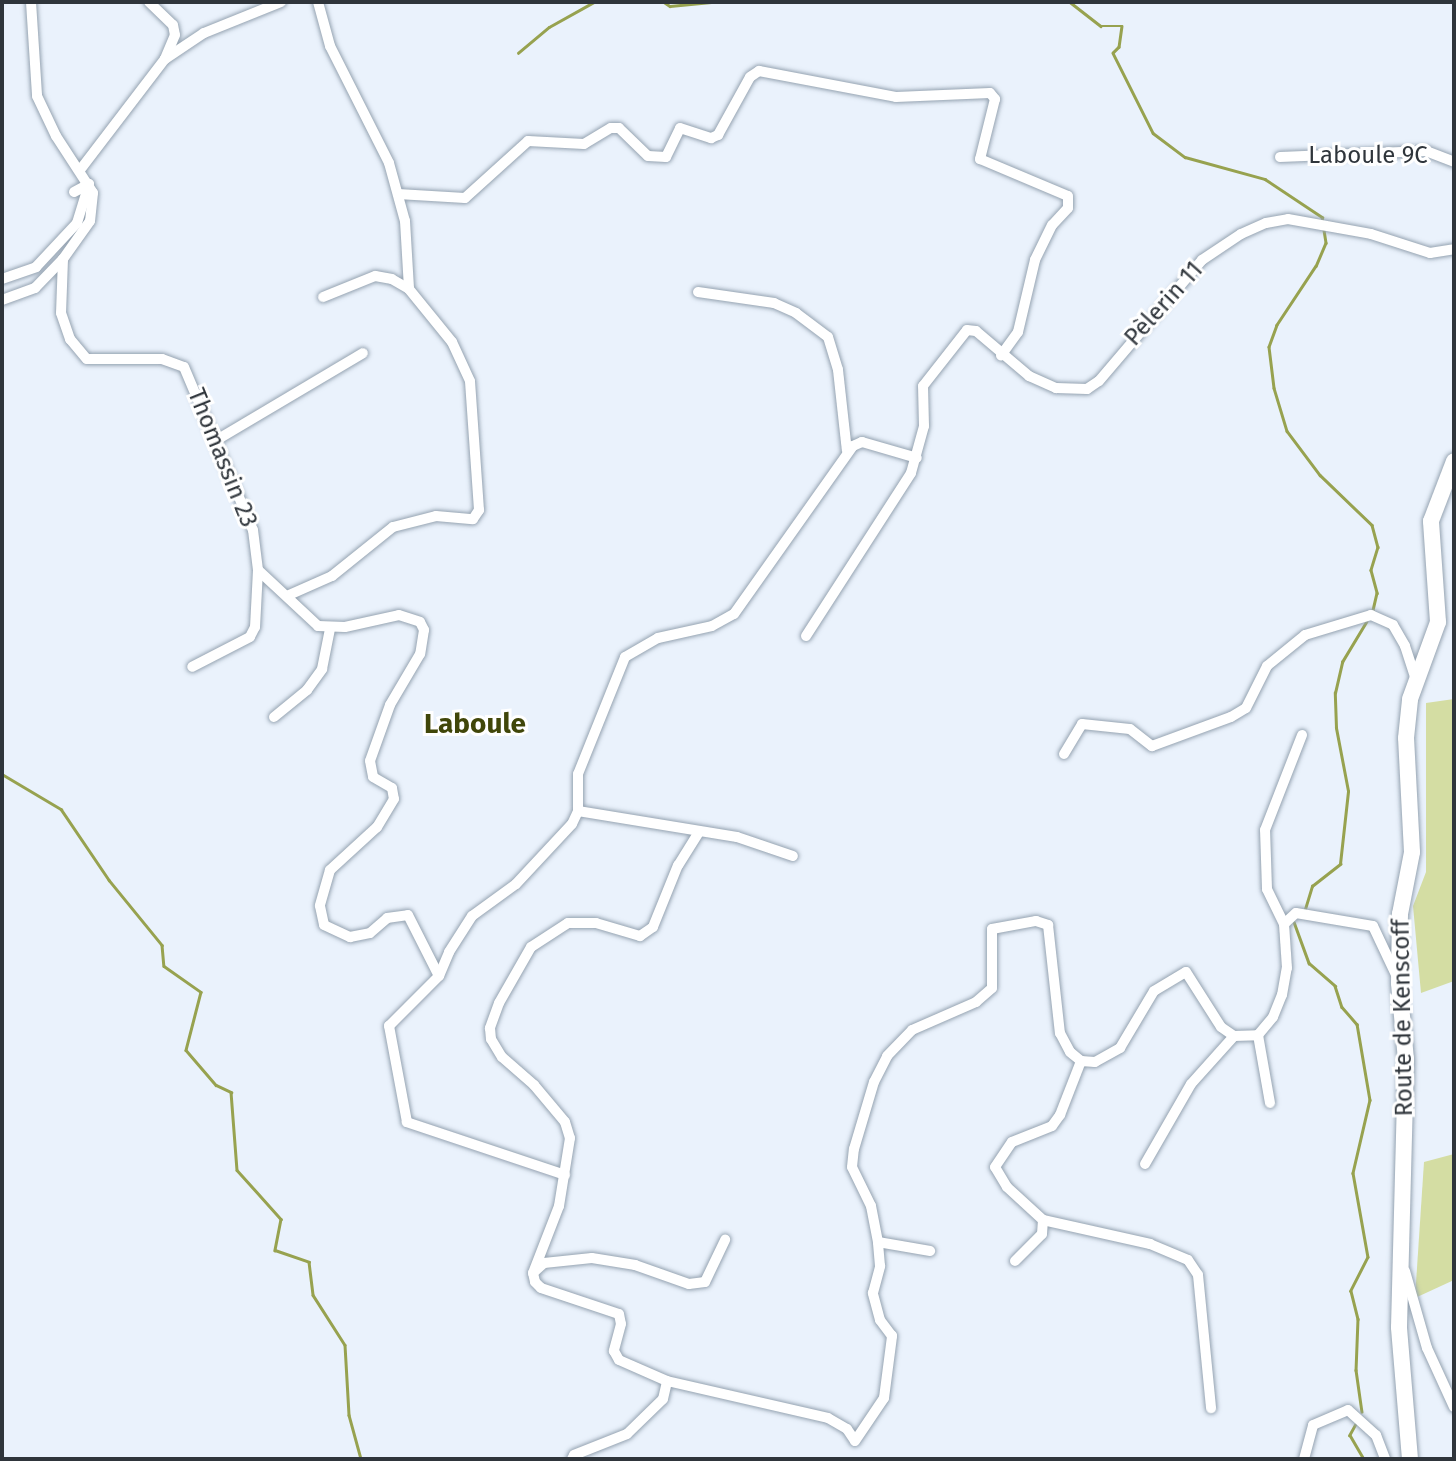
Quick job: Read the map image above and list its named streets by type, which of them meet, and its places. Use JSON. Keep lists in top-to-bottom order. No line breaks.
{"streets":{"main road":["Route de Kenscoff"],"street":["Laboule 9C","Pèlerin 11","Thomassin 23"]},"districts":["Laboule"]}
